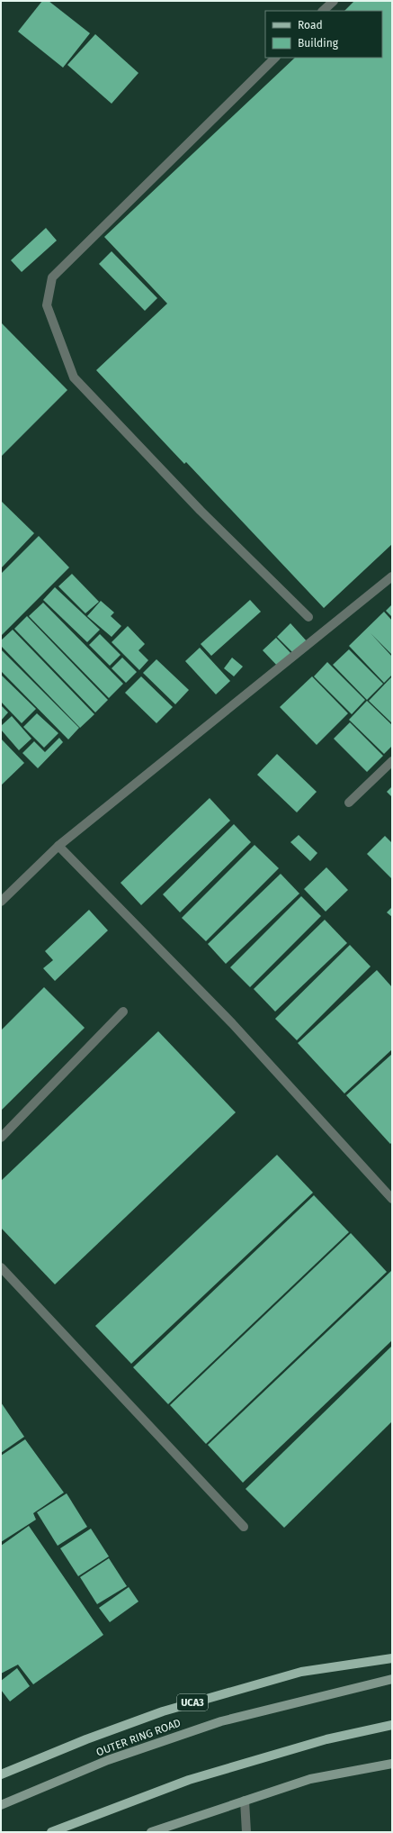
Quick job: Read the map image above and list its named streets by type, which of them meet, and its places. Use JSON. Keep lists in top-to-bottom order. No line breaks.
{"streets":{"main road":["UCA3","OUTER RING ROAD"]},"legend":["Road","Building"]}
